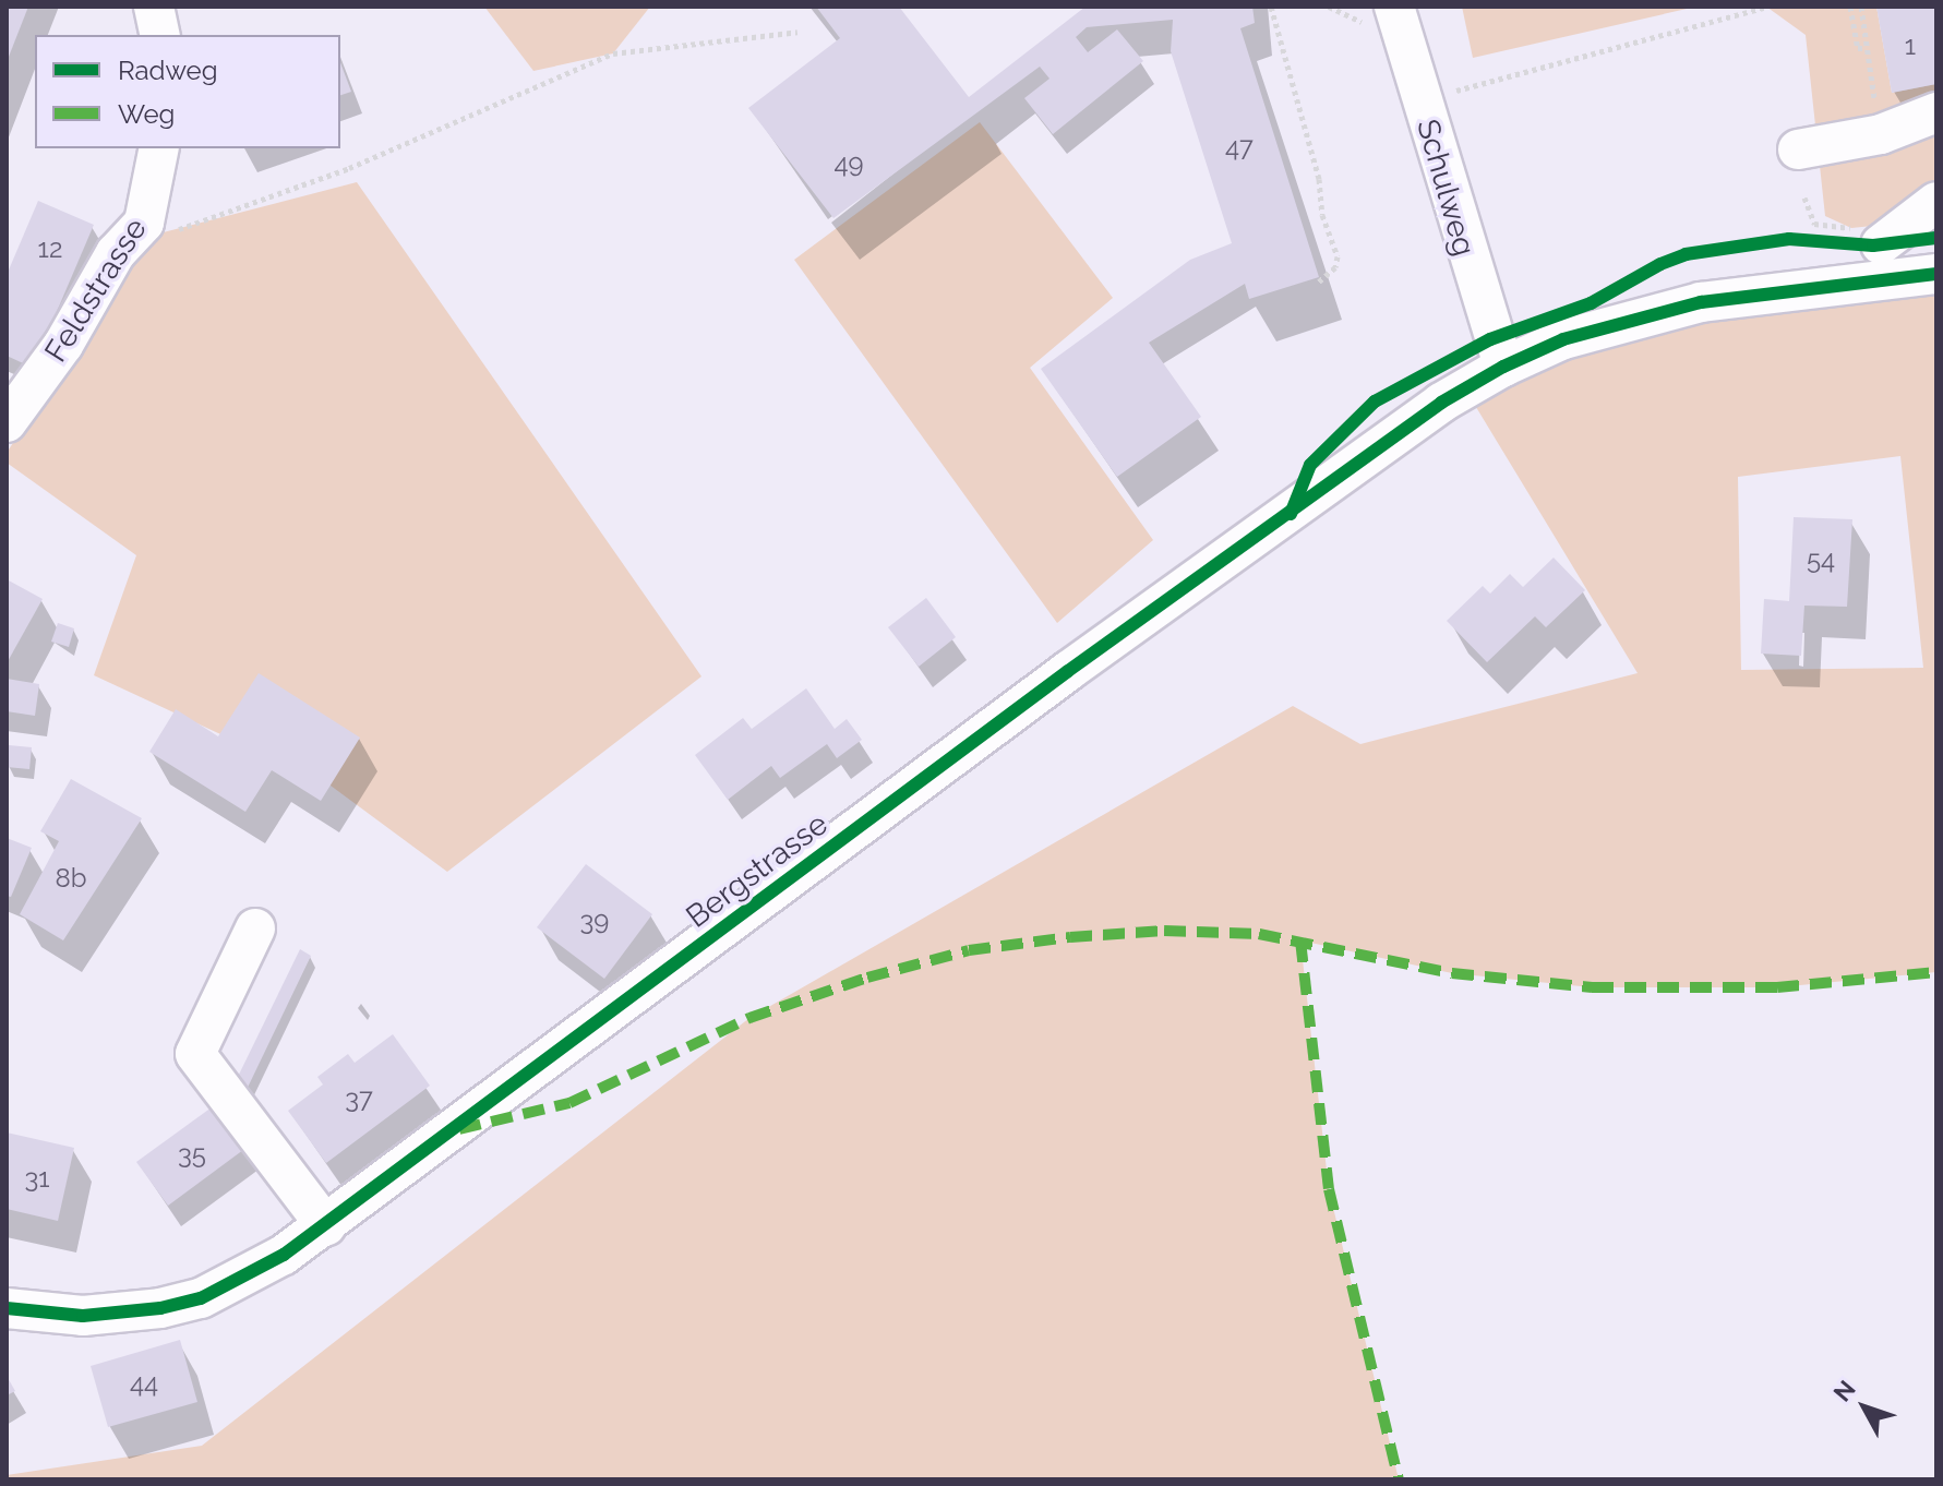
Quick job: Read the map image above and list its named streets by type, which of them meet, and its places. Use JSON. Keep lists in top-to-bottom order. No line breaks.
{"streets":{"street":["Schulweg","Feldstrasse","Bergstrasse"]},"crossings":[["Schulweg","Bergstrasse"]],"house_numbers":["1","47","49","12","54","8b","39","37","35","31","44"],"legend":["Radweg","Weg"],"north":"top left"}
